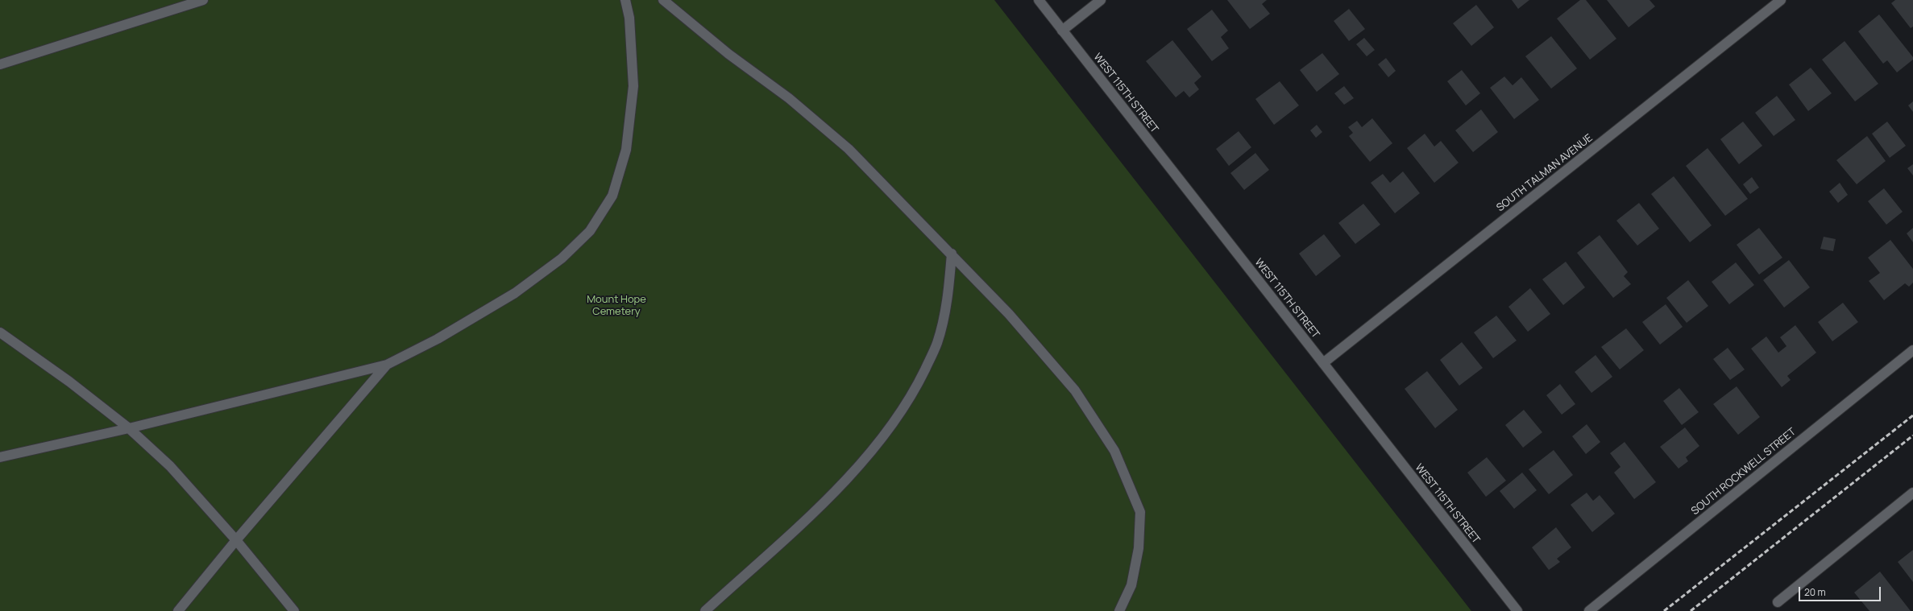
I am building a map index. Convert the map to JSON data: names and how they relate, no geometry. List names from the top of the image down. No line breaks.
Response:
{"streets":{"street":["WEST 115TH STREET","SOUTH TALMAN AVENUE","SOUTH ROCKWELL STREET"]},"crossings":[["WEST 115TH STREET","SOUTH TALMAN AVENUE"]],"parks":["Mount Hope Cemetery"],"scale_bar":"20 m"}
